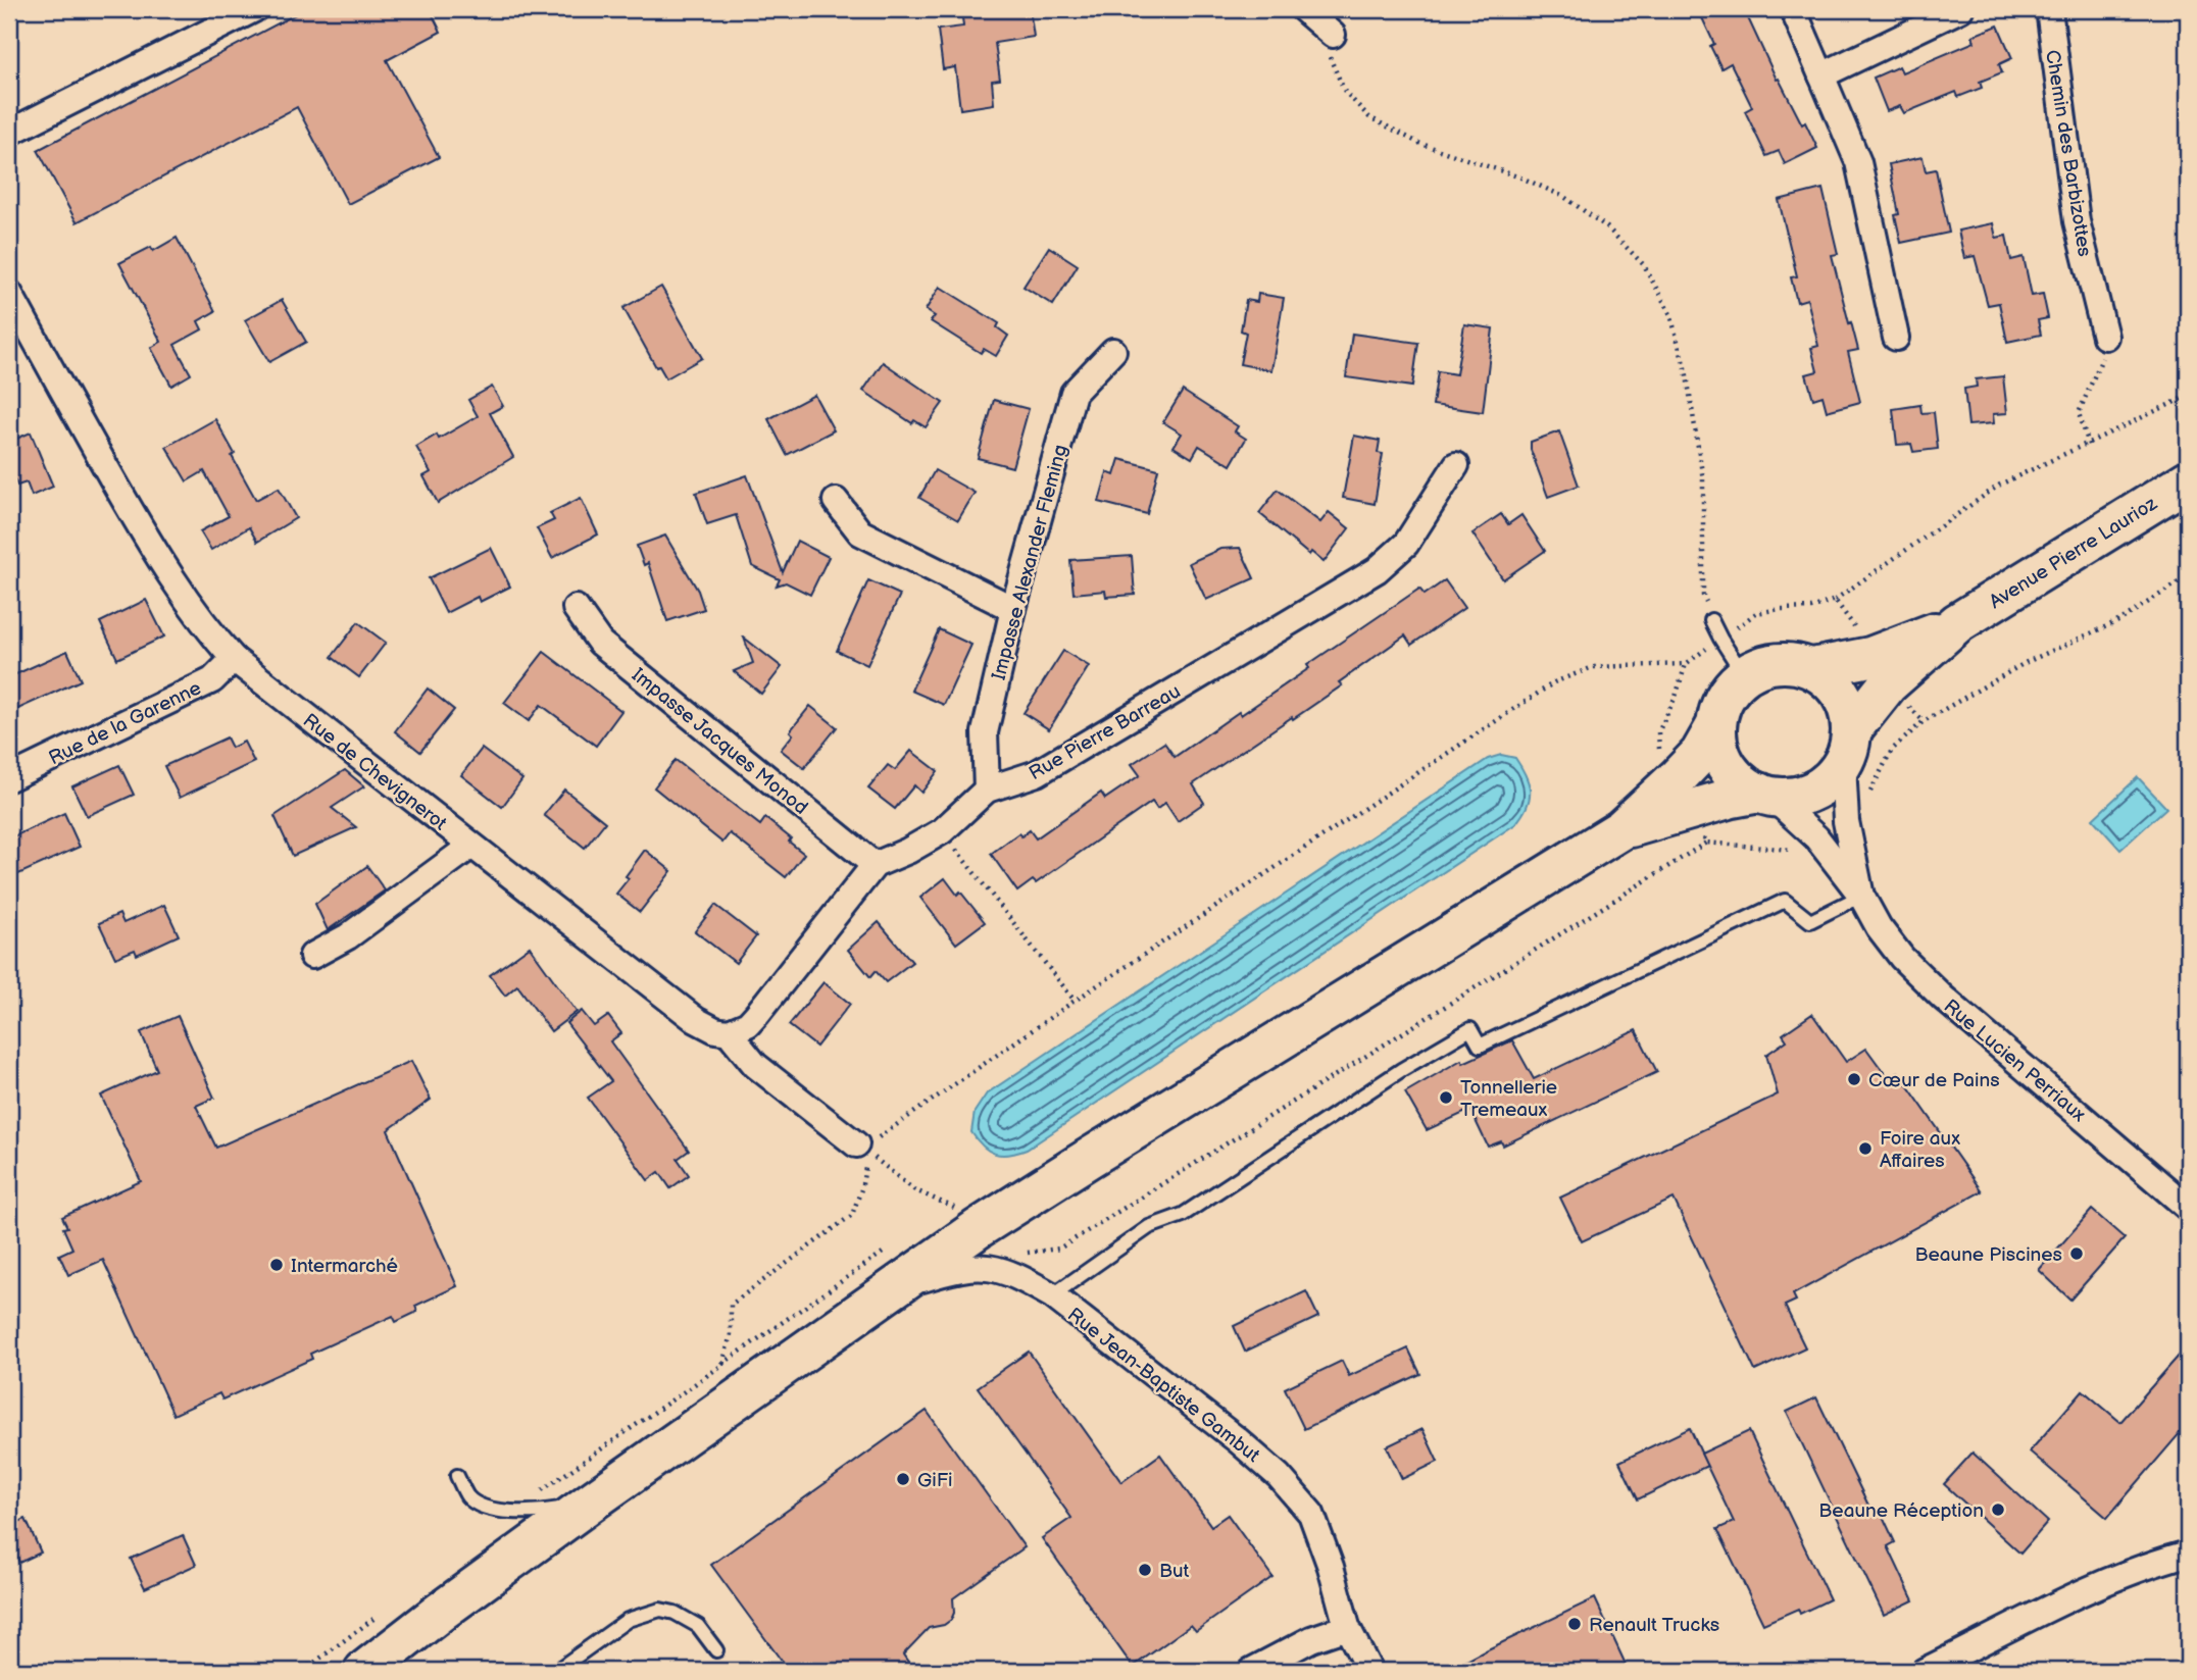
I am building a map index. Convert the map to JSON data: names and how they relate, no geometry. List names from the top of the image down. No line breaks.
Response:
{"streets":{"main road":["Avenue Pierre Laurioz"],"street":["Chemin des Barbizottes","Impasse Alexander Fleming","Rue de la Garenne","Rue Pierre Barreau","Impasse Jacques Monod","Rue de Chevignerot","Rue Lucien Perriaux","Rue Jean-Baptiste Gambut"]},"crossings":[["Avenue Pierre Laurioz","Rue Lucien Perriaux"],["Impasse Alexander Fleming","Rue Pierre Barreau"],["Rue de la Garenne","Rue de Chevignerot"],["Rue Pierre Barreau","Impasse Jacques Monod"],["Rue Pierre Barreau","Rue de Chevignerot"]],"places":["Cœur de Pains","Tonnellerie Tremeaux","Foire aux Affaires","Beaune Piscines","Intermarché","GiFi","Beaune Réception","But","Renault Trucks"]}
